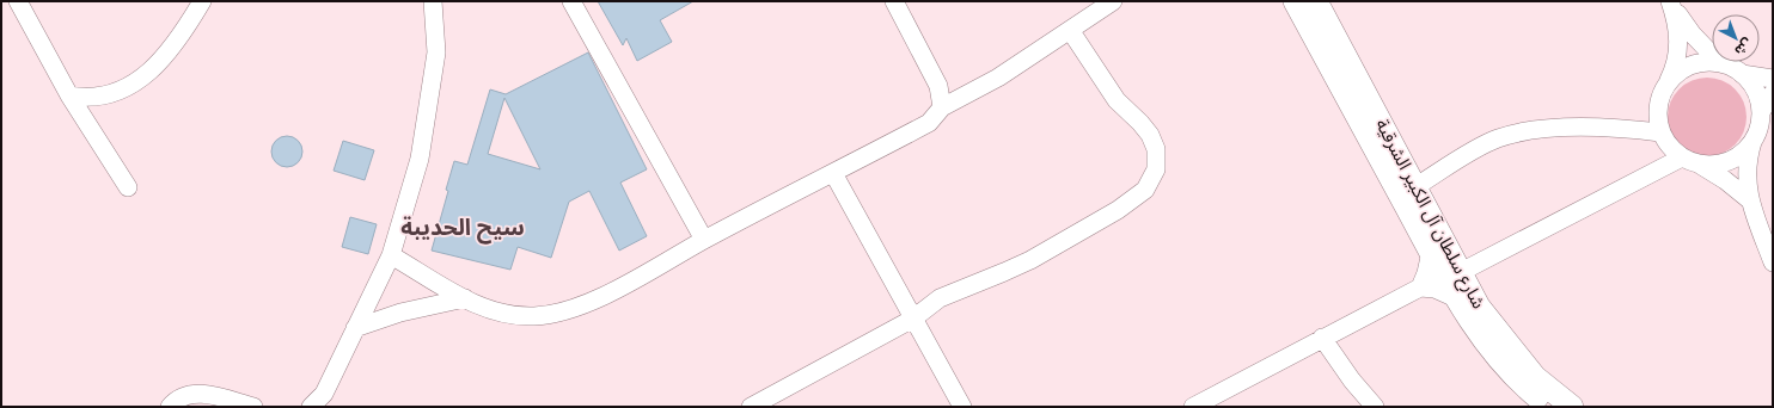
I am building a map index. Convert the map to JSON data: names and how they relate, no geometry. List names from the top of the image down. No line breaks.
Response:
{"streets":{"main road":["شارع سلطان آل الكبير الشرقية"]},"districts":["سيح الحديبة"],"north":"bottom right"}
